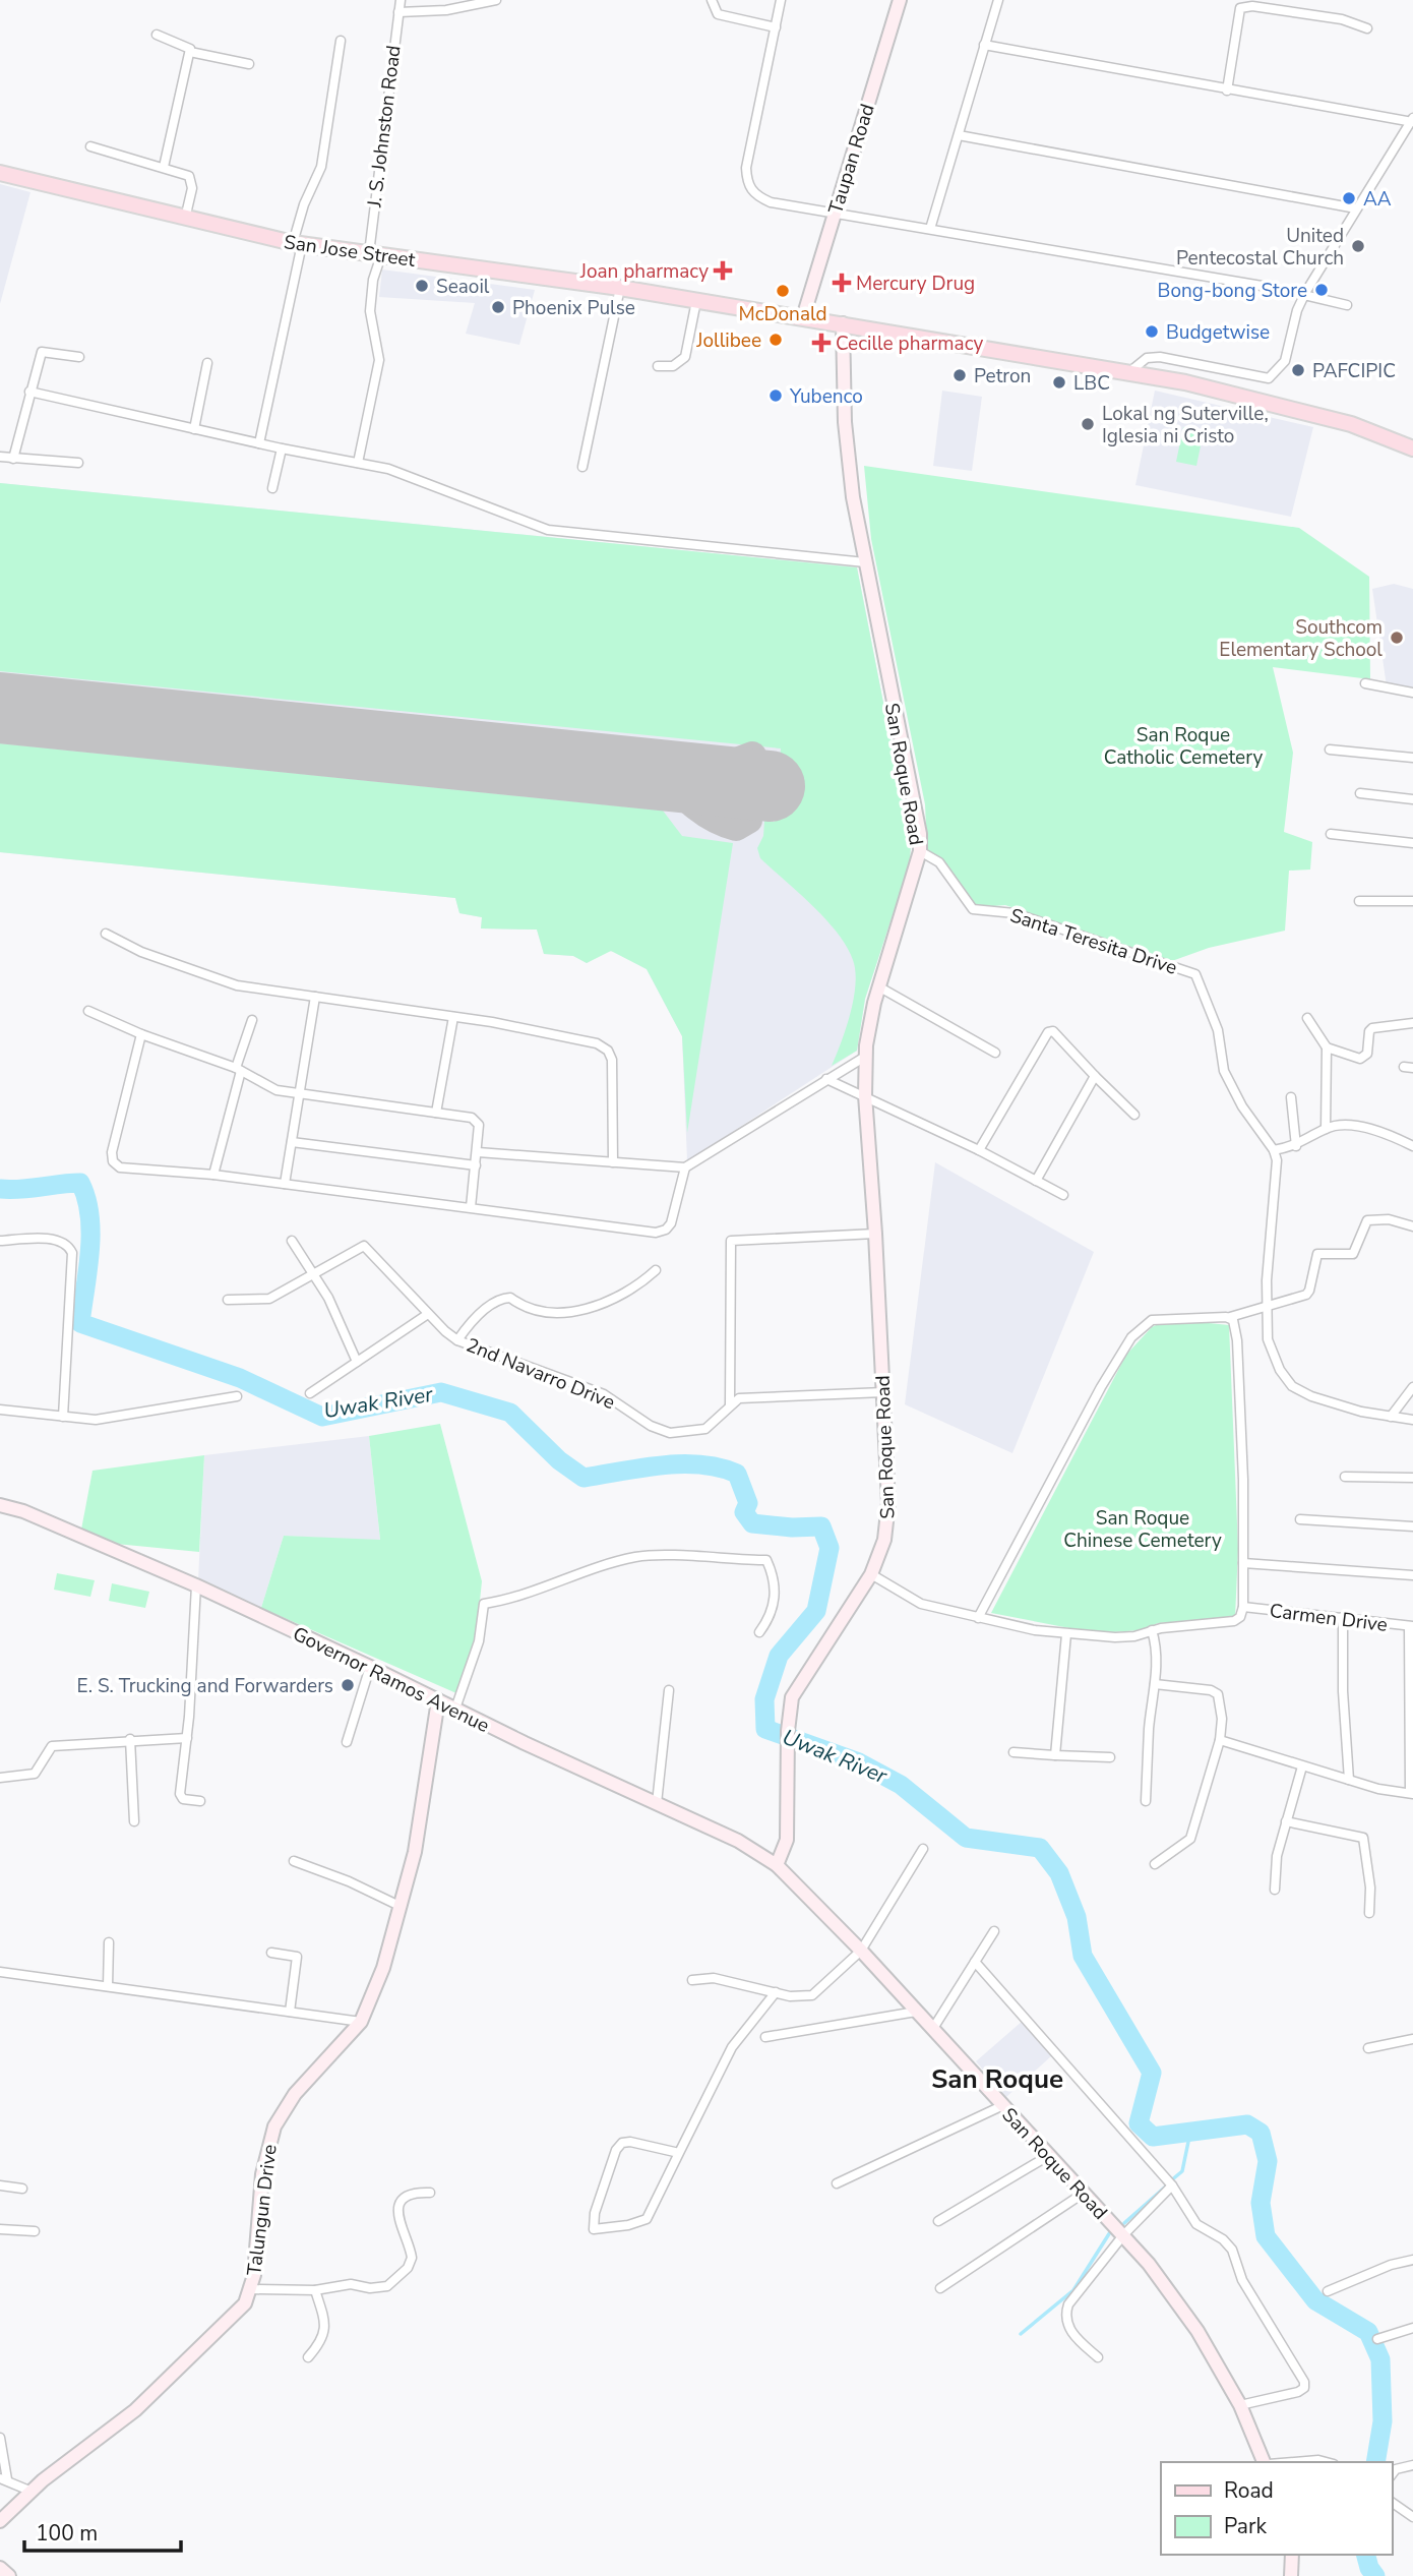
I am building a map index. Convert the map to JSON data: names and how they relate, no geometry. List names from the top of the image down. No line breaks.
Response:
{"streets":{"main road":["Taupan Road","San Jose Street","San Roque Road","Governor Ramos Avenue","Talungun Drive"],"street":["J. S. Johnston Road","Santa Teresita Drive","2nd Navarro Drive","Carmen Drive"]},"crossings":[["J. S. Johnston Road","San Jose Street"],["Taupan Road","San Jose Street"],["San Jose Street","San Roque Road"],["San Roque Road","Santa Teresita Drive"],["San Roque Road","Governor Ramos Avenue"],["Governor Ramos Avenue","Talungun Drive"]],"districts":["San Roque"],"water":["Uwak River"],"parks":["San Roque Catholic Cemetery","San Roque Chinese Cemetery"],"places":{"other":["AA","United Pentecostal Church","Seaoil","Bong-bong Store","McDonald","Phoenix Pulse","Budgetwise","Jollibee","PAFCIPIC","Petron","LBC","Yubenco","Lokal ng Suterville, Iglesia ni Cristo","Southcom Elementary School","E. S. Trucking and Forwarders"],"health":["Joan pharmacy","Mercury Drug","Cecille pharmacy"]},"legend":["Road","Park"],"scale_bar":"100 m"}
